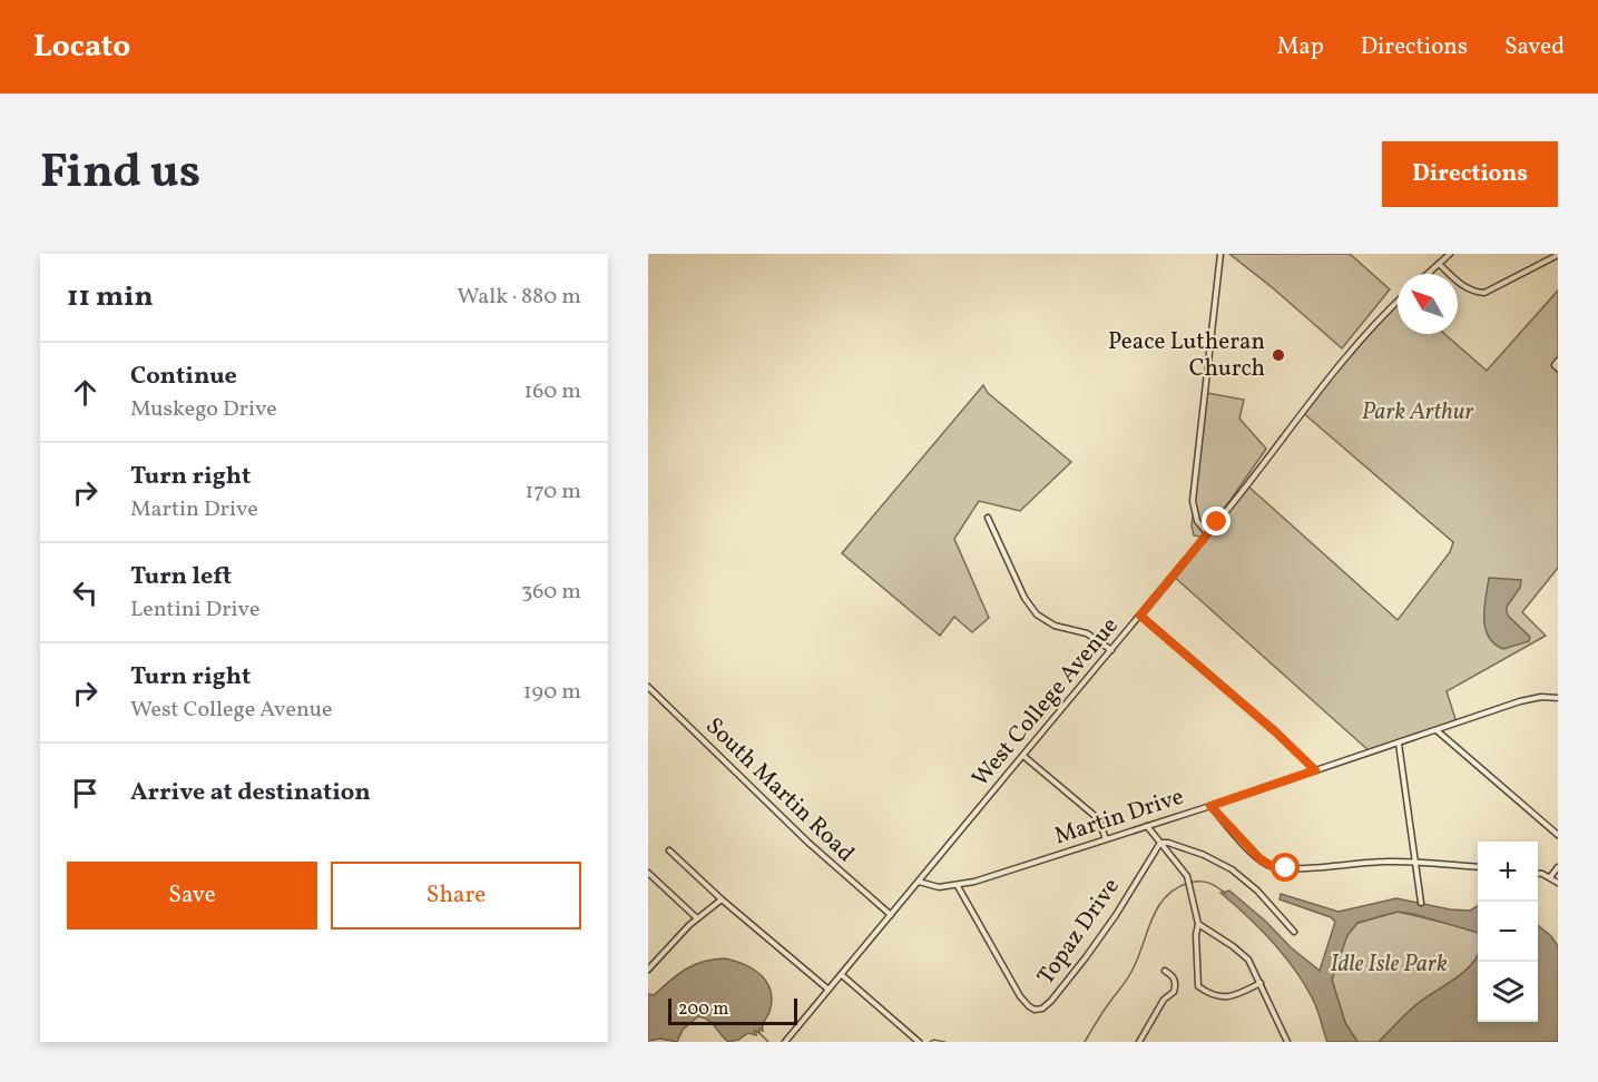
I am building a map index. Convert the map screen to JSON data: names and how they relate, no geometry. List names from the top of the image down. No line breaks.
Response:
{"streets":{"street":["West College Avenue","South Martin Road","Martin Drive","Topaz Drive"]},"crossings":[["West College Avenue","South Martin Road"],["West College Avenue","Martin Drive"],["Martin Drive","Topaz Drive"]],"parks":["Park Arthur","Idle Isle Park"],"places":["Peace Lutheran Church"],"scale_bar":"200 m","north":"top left","page":{"header":"Locato","nav":["Map","Directions","Saved"],"title":"Find us","buttons":["Directions",["Save","Share"]],"heading":["11 min","Walk · 880 m"],"list":[["Continue","Muskego Drive","160 m"],["Turn right","Martin Drive","170 m"],["Turn left","Lentini Drive","360 m"],["Turn right","West College Avenue","190 m"],"Arrive at destination"],"map_buttons":["+","−"],"scale":"200 m"}}
